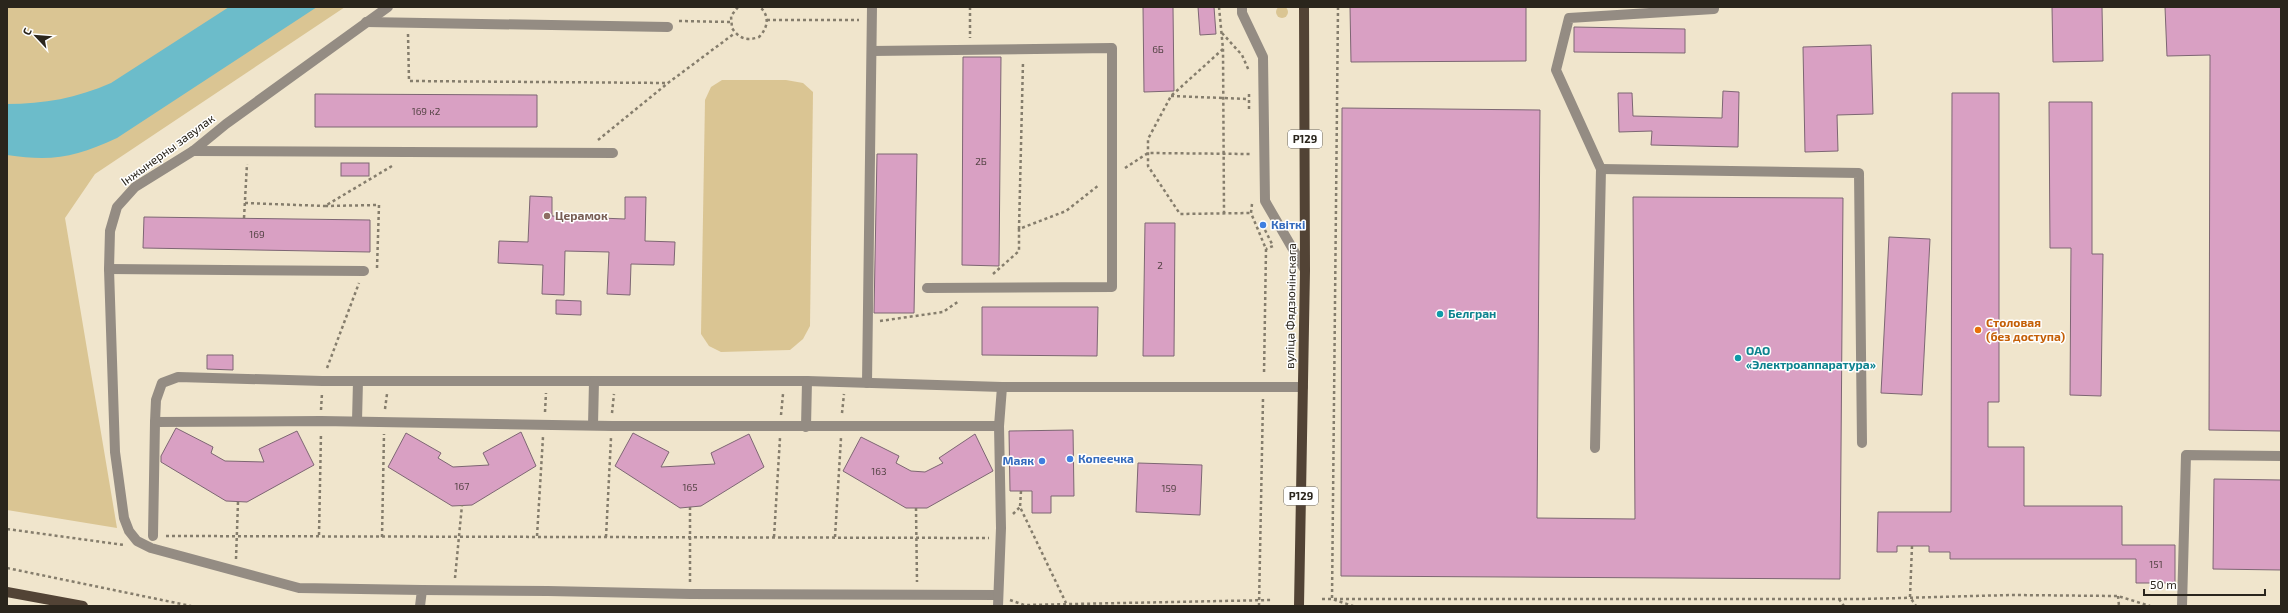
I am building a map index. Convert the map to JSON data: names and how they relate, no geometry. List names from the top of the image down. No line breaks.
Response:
{"streets":{"main road":["Р129","вуліца Фядзюнінскага"],"street":["Інжынерны завулак"]},"places":["Церамок","Квіткі","Белгран","Столовая (без доступа)","ОАО «Электроаппаратура»","Копеечка","Маяк"],"house_numbers":["6Б","169 к2","2Б","169","2","163","167","165","159","151"],"scale_bar":"50 m","north":"top left"}
